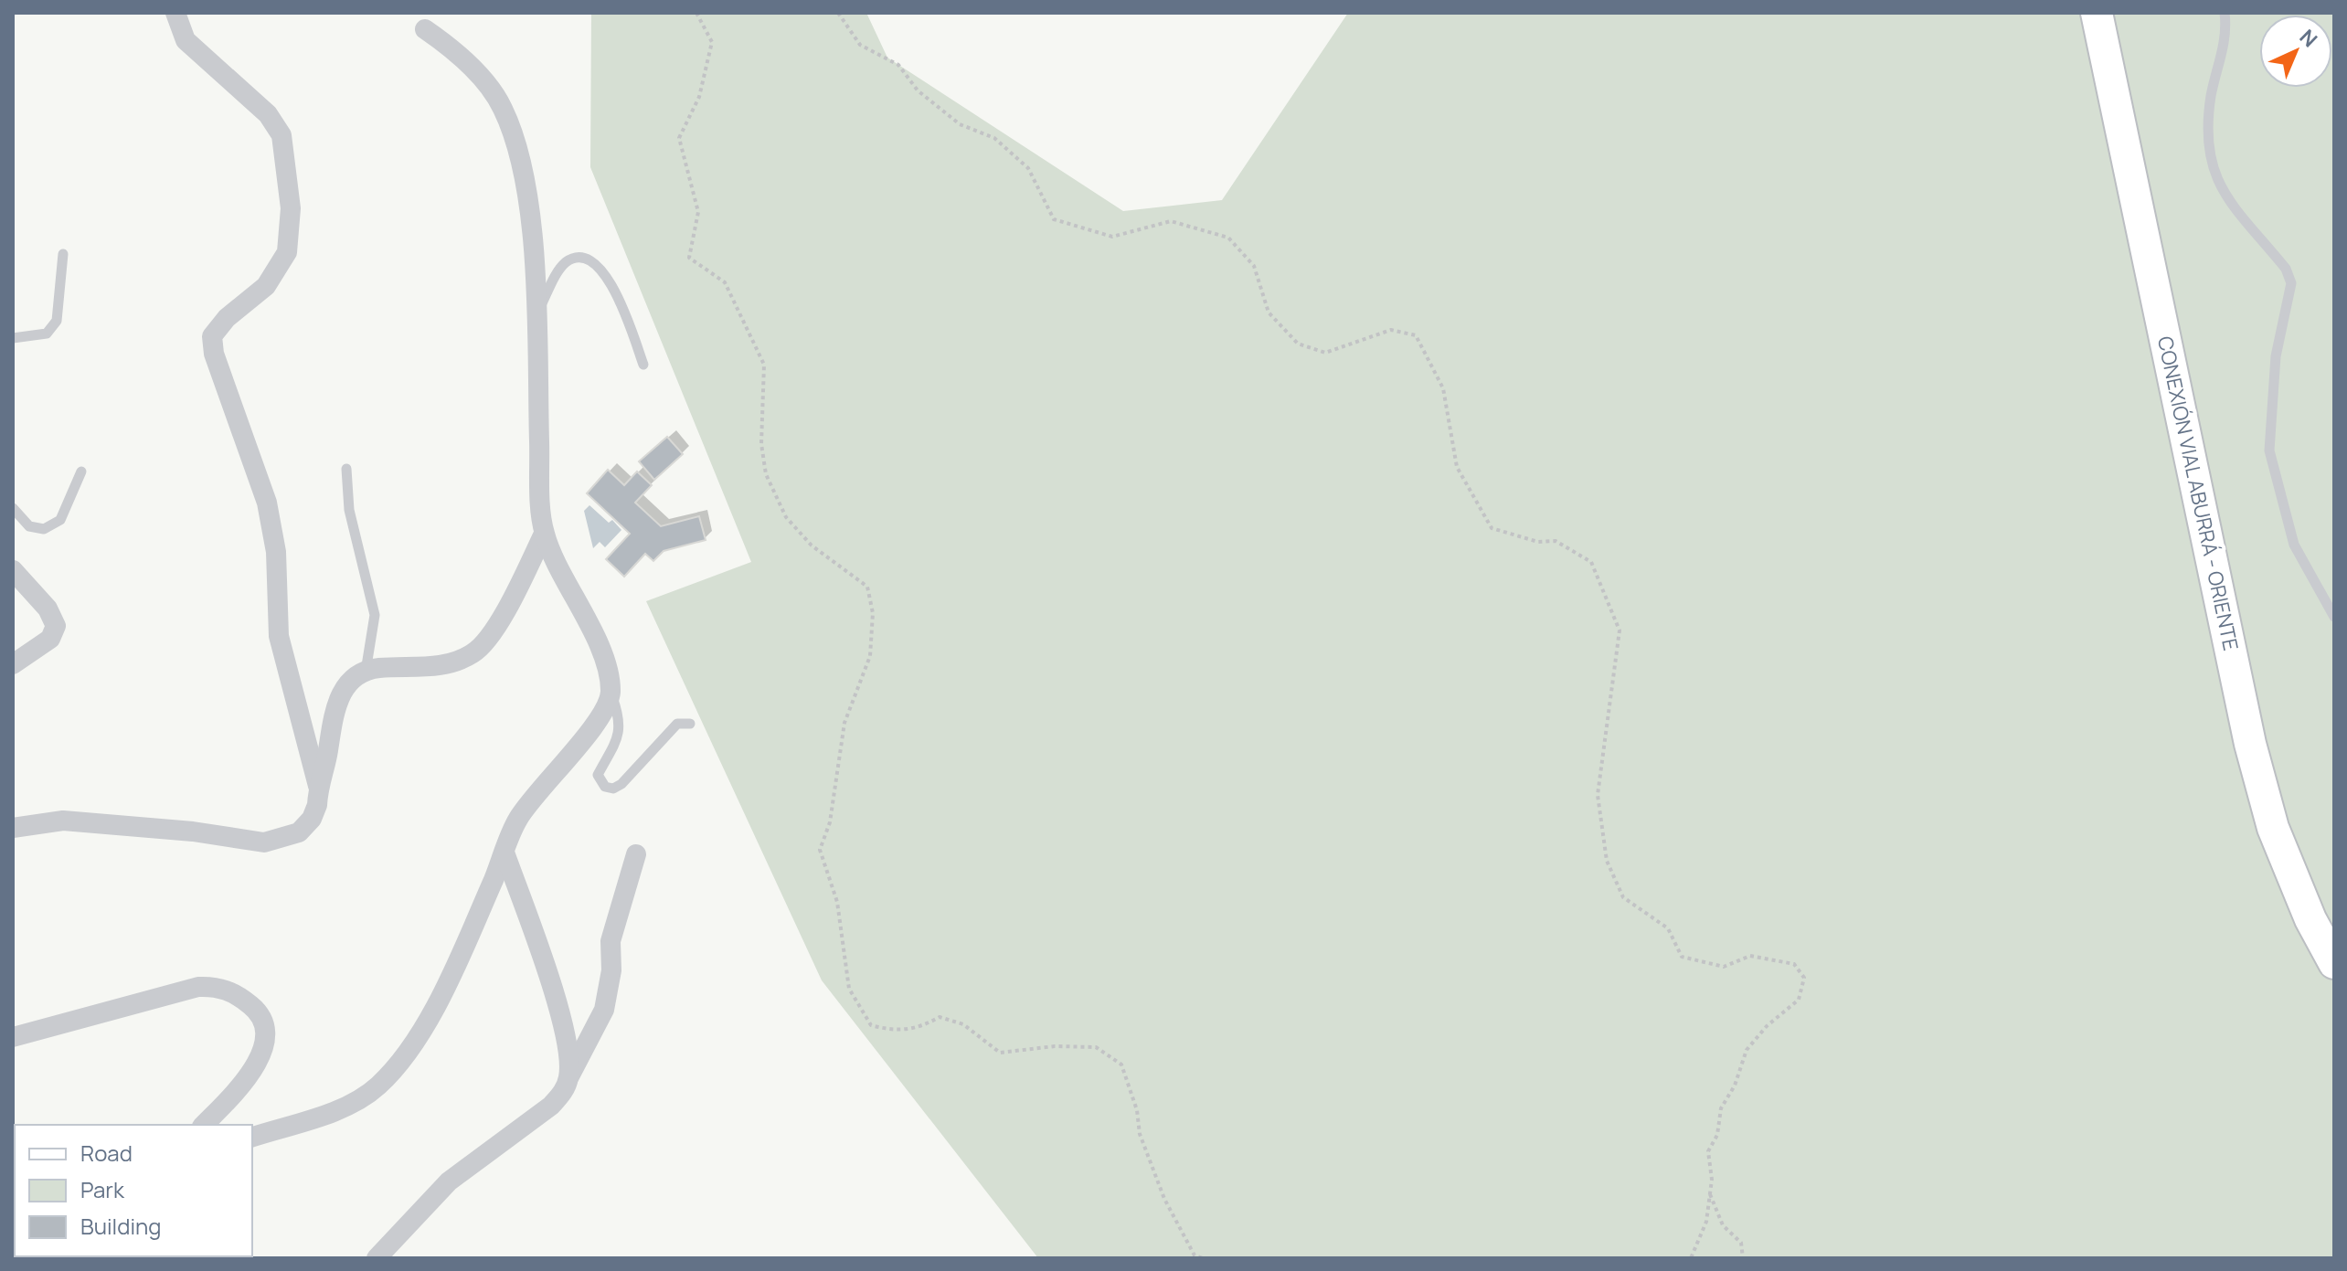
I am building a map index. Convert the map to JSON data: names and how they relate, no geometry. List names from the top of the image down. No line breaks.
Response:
{"streets":{"main road":["CONEXIÓN VIAL ABURRÁ - ORIENTE"]},"legend":["Road","Park","Building"],"north":"top right"}
